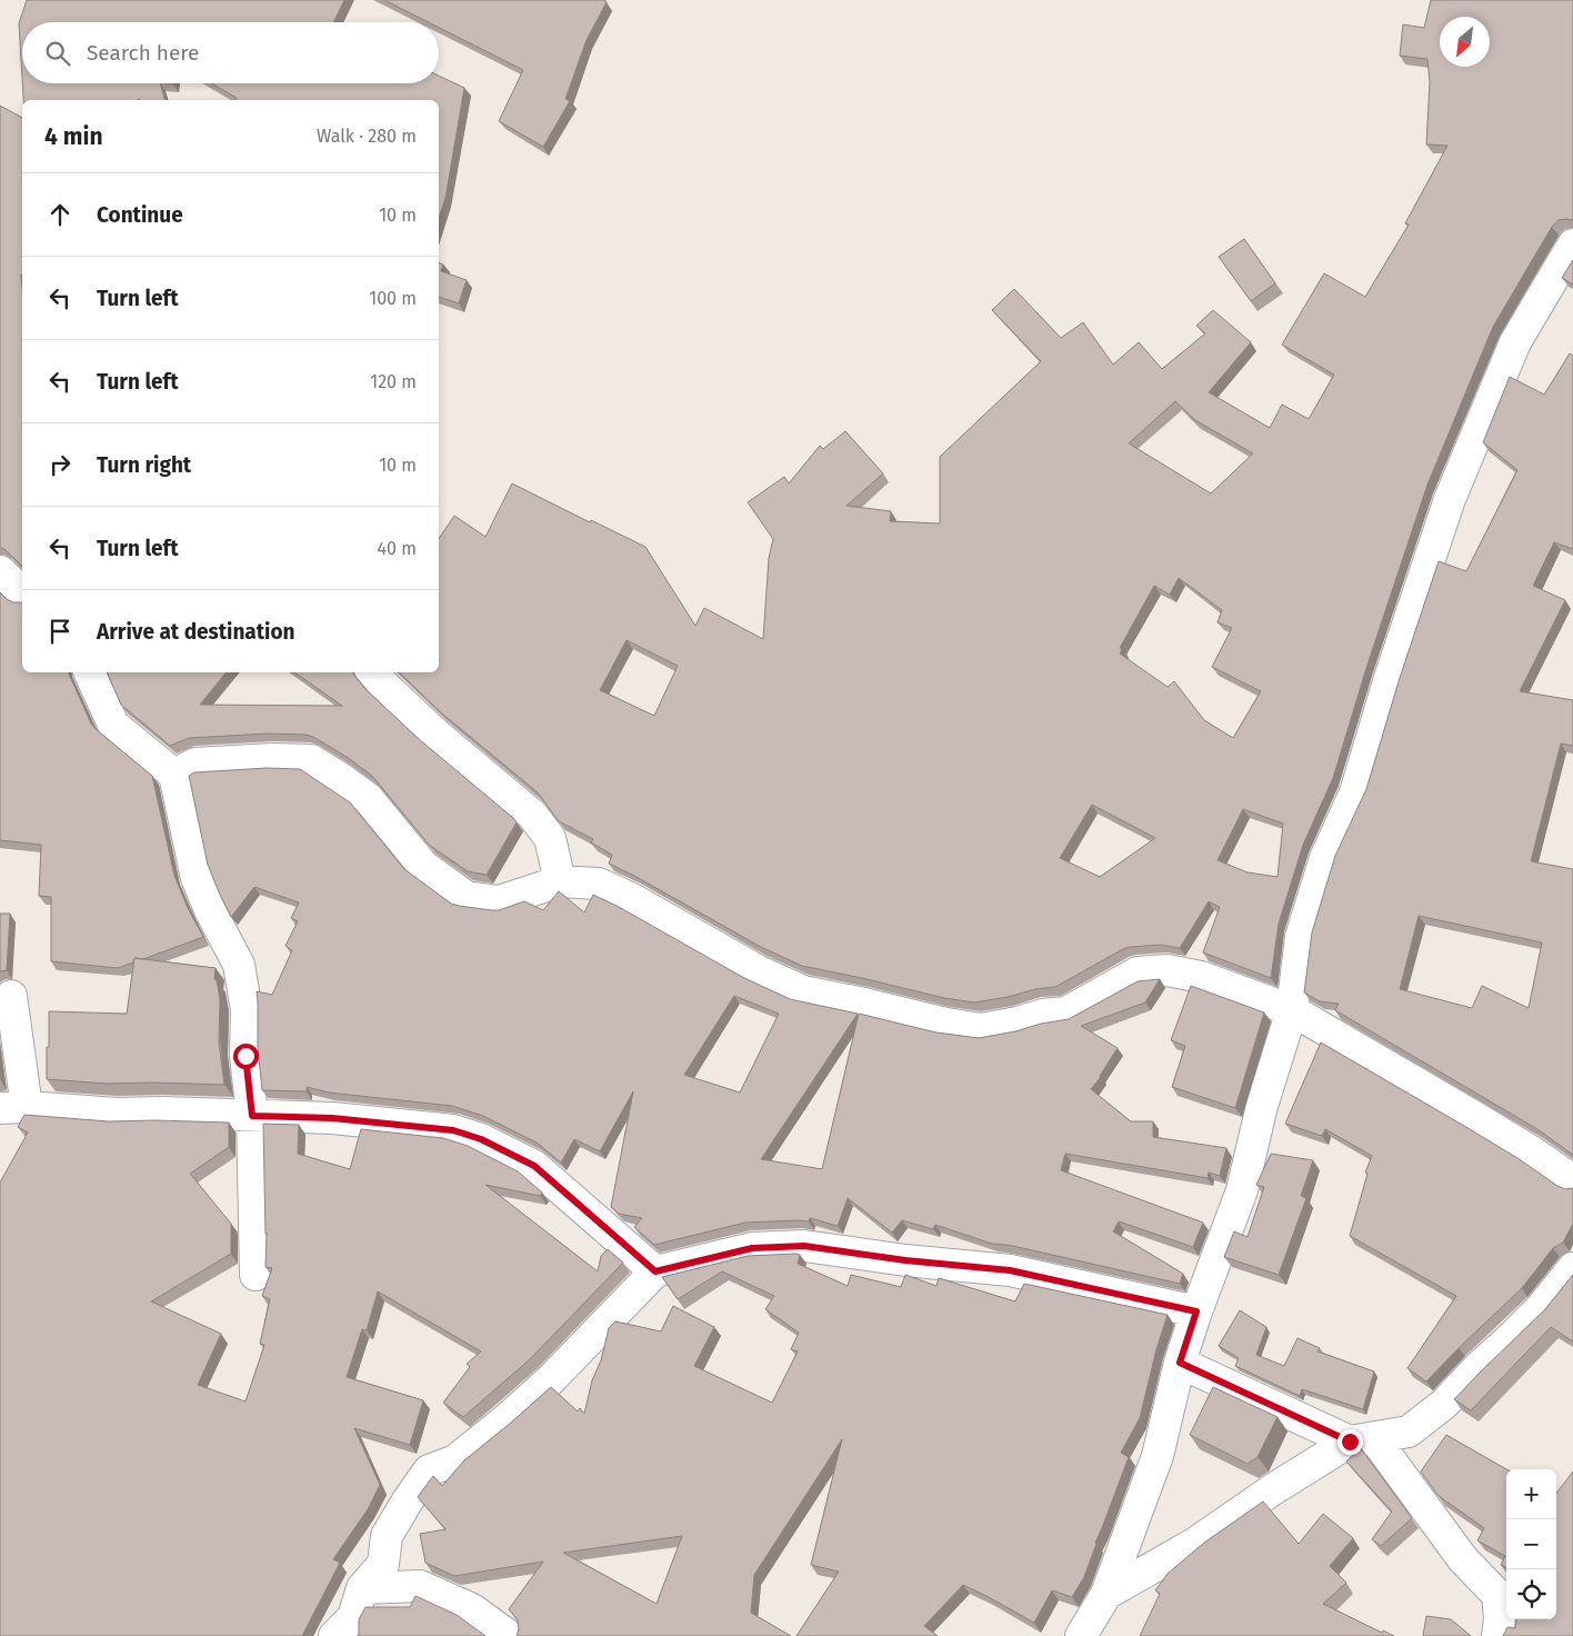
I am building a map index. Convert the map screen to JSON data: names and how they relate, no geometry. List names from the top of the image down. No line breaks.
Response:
{"north":"bottom left","page":{"search":"Search here","heading":["4 min","Walk · 280 m"],"list":[["Continue","10 m"],["Turn left","100 m"],["Turn left","120 m"],["Turn right","10 m"],["Turn left","40 m"],"Arrive at destination"],"map_buttons":["+","−"]}}
